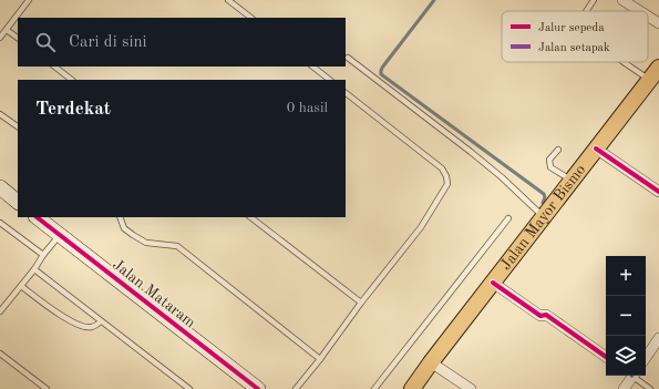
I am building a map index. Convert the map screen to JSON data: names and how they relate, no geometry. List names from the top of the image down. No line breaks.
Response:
{"streets":{"main road":["Jalan Mayor Bismo","Jalan Mataram"]},"legend":["Jalur sepeda","Jalan setapak"],"page":{"search":"Cari di sini","heading":["Terdekat","0 hasil"],"map_buttons":["+","−"]}}
